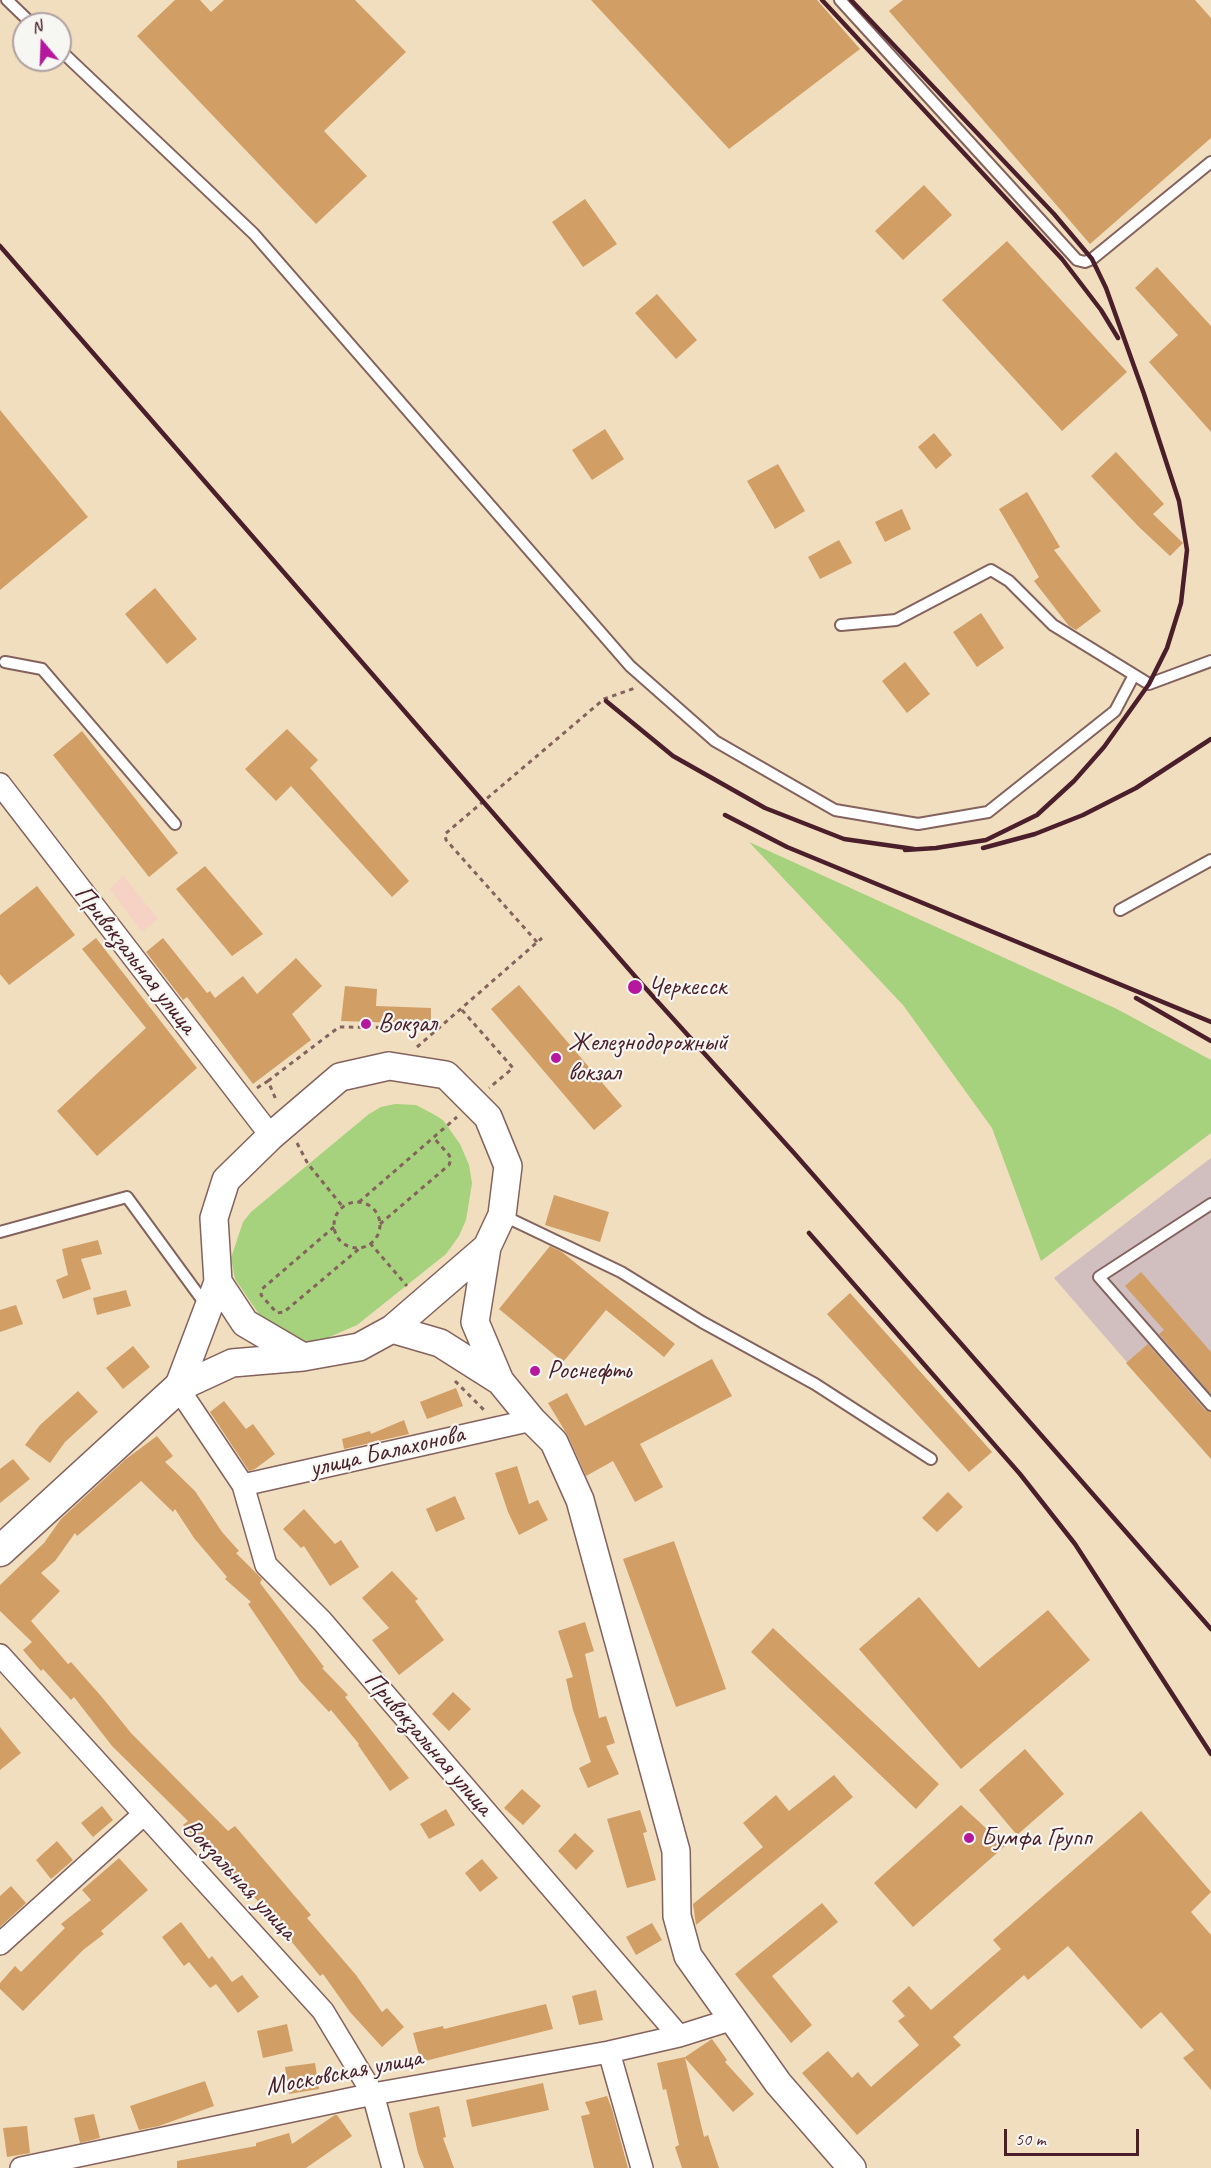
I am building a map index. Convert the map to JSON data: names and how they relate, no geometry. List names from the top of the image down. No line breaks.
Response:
{"streets":{"street":["Привокзальная улица","улица Балахонова","Вокзальная улица","Московская улица"]},"crossings":[["Привокзальная улица","улица Балахонова"],["Привокзальная улица","Московская улица"],["Вокзальная улица","Московская улица"]],"places":["Черкесск","Вокзал","Железнодорожный вокзал","Роснефть","Бумфа Групп"],"scale_bar":"50 m","north":"top"}
